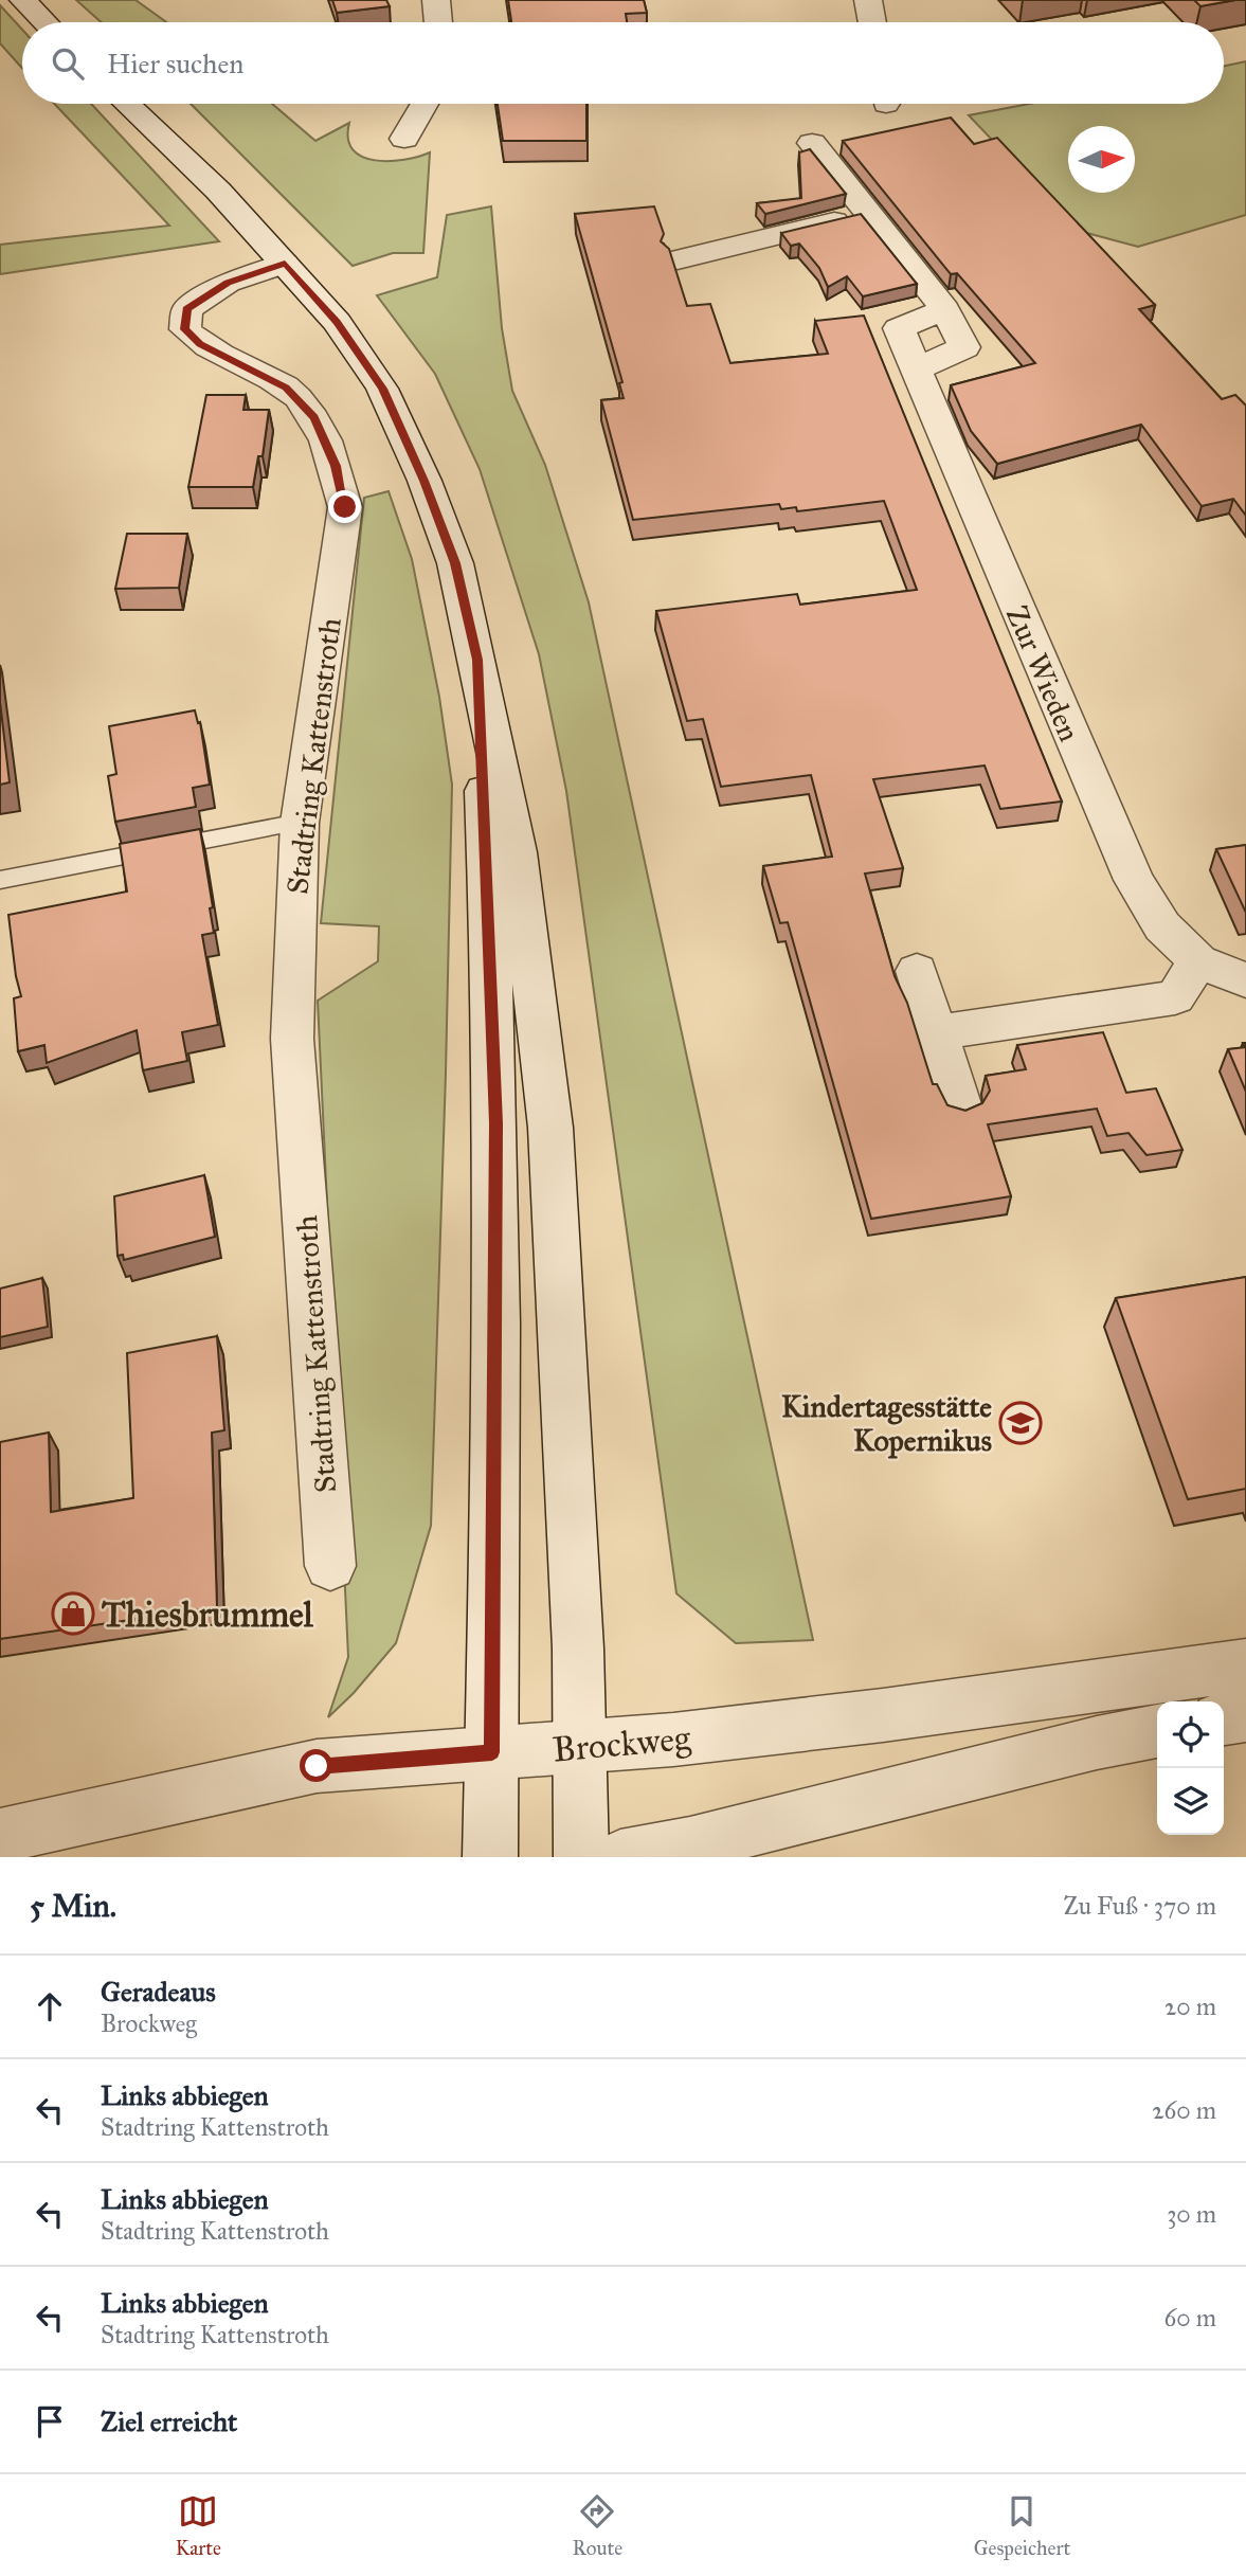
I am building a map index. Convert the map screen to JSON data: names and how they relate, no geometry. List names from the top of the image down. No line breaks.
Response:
{"streets":{"street":["Zur Wieden","Stadtring Kattenstroth","Brockweg"]},"places":{"school or university":["Kindertagesstätte Kopernikus"],"shop":["Thiesbrummel"]},"north":"right","page":{"search":"Hier suchen","heading":["5 Min.","Zu Fuß · 370 m"],"list":[["Geradeaus","Brockweg","20 m"],["Links abbiegen","Stadtring Kattenstroth","260 m"],["Links abbiegen","Stadtring Kattenstroth","30 m"],["Links abbiegen","Stadtring Kattenstroth","60 m"],"Ziel erreicht"],"nav":["Karte","Route","Gespeichert"]}}
